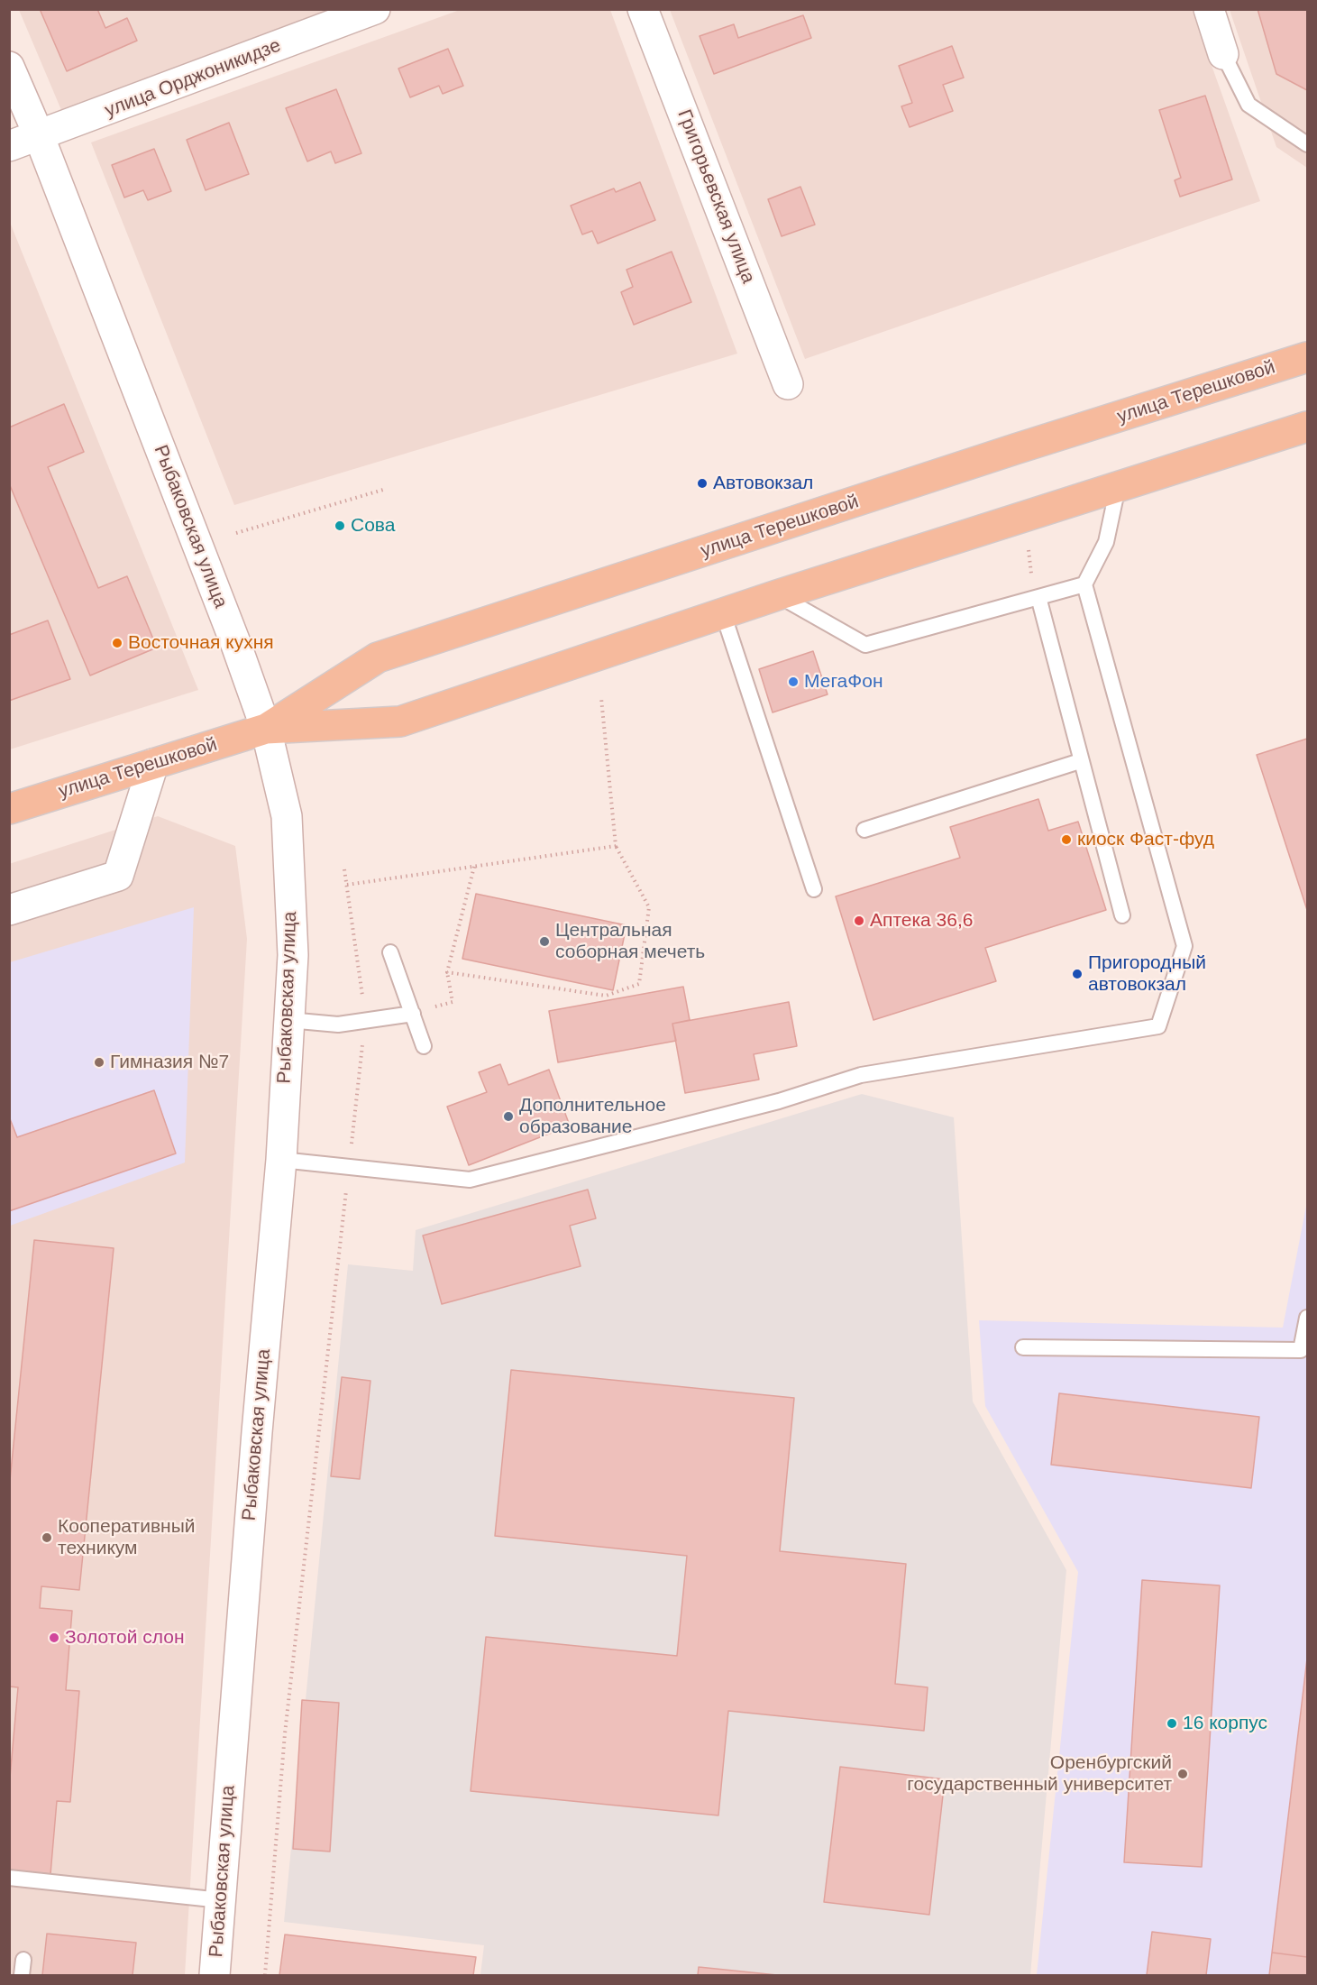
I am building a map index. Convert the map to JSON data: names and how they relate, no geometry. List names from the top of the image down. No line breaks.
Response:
{"streets":{"main road":["улица Орджоникидзе","Григорьевская улица","улица Терешковой","Рыбаковская улица"]},"crossings":[["улица Орджоникидзе","Рыбаковская улица"],["улица Терешковой","Рыбаковская улица"]],"places":["Автовокзал","Сова","Восточная кухня","МегаФон","киоск Фаст-фуд","Аптека 36,6","Центральная соборная мечеть","Пригородный автовокзал","Гимназия №7","Дополнительное образование","Кооперативный техникум","Золотой слон","16 корпус","Оренбургский государственный университет"]}
